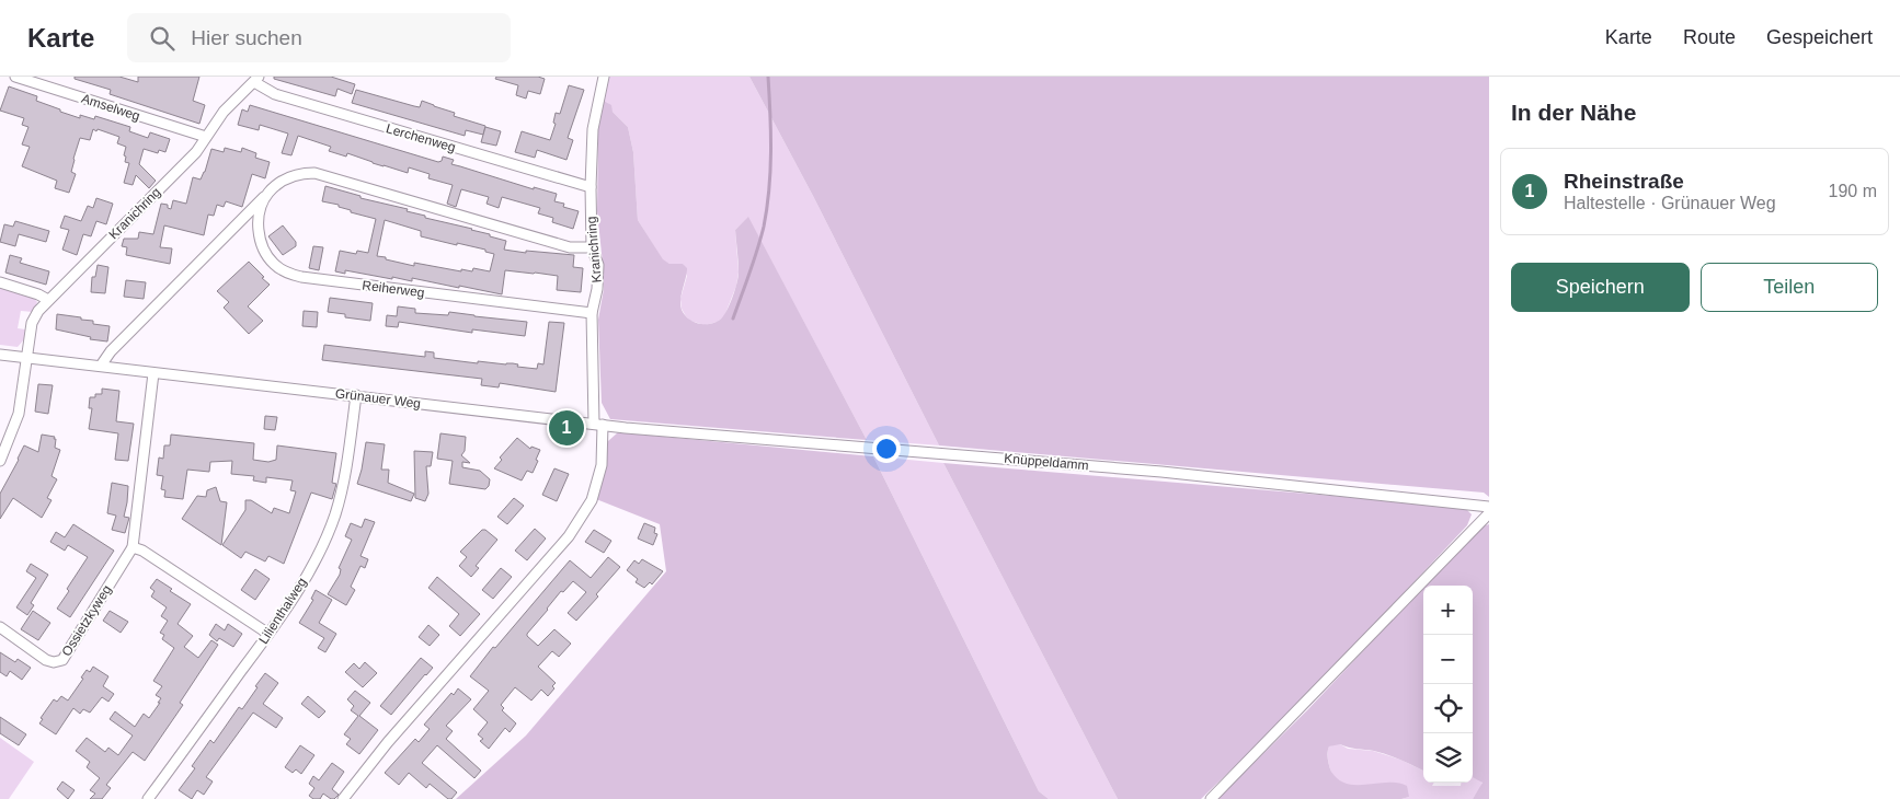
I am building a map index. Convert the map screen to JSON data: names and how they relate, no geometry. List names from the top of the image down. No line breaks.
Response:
{"streets":{"street":["Amselweg","Lerchenweg","Kranichring","Reiherweg","Grünauer Weg","Knüppeldamm","Lilienthalweg","Ossietzkyweg"]},"crossings":[["Amselweg","Kranichring"],["Lerchenweg","Kranichring"],["Kranichring","Reiherweg"],["Kranichring","Grünauer Weg"],["Kranichring","Knüppeldamm"],["Grünauer Weg","Knüppeldamm"],["Grünauer Weg","Lilienthalweg"],["Grünauer Weg","Ossietzkyweg"]],"page":{"header":"Karte","search":"Hier suchen","nav":["Karte","Route","Gespeichert"],"heading":"In der Nähe","list":[{"mark":"1","name":"Rheinstraße","note":"Haltestelle · Grünauer Weg","value":"190 m"}],"buttons":["Speichern","Teilen"],"pins":"1","map_buttons":["+","−"]}}
